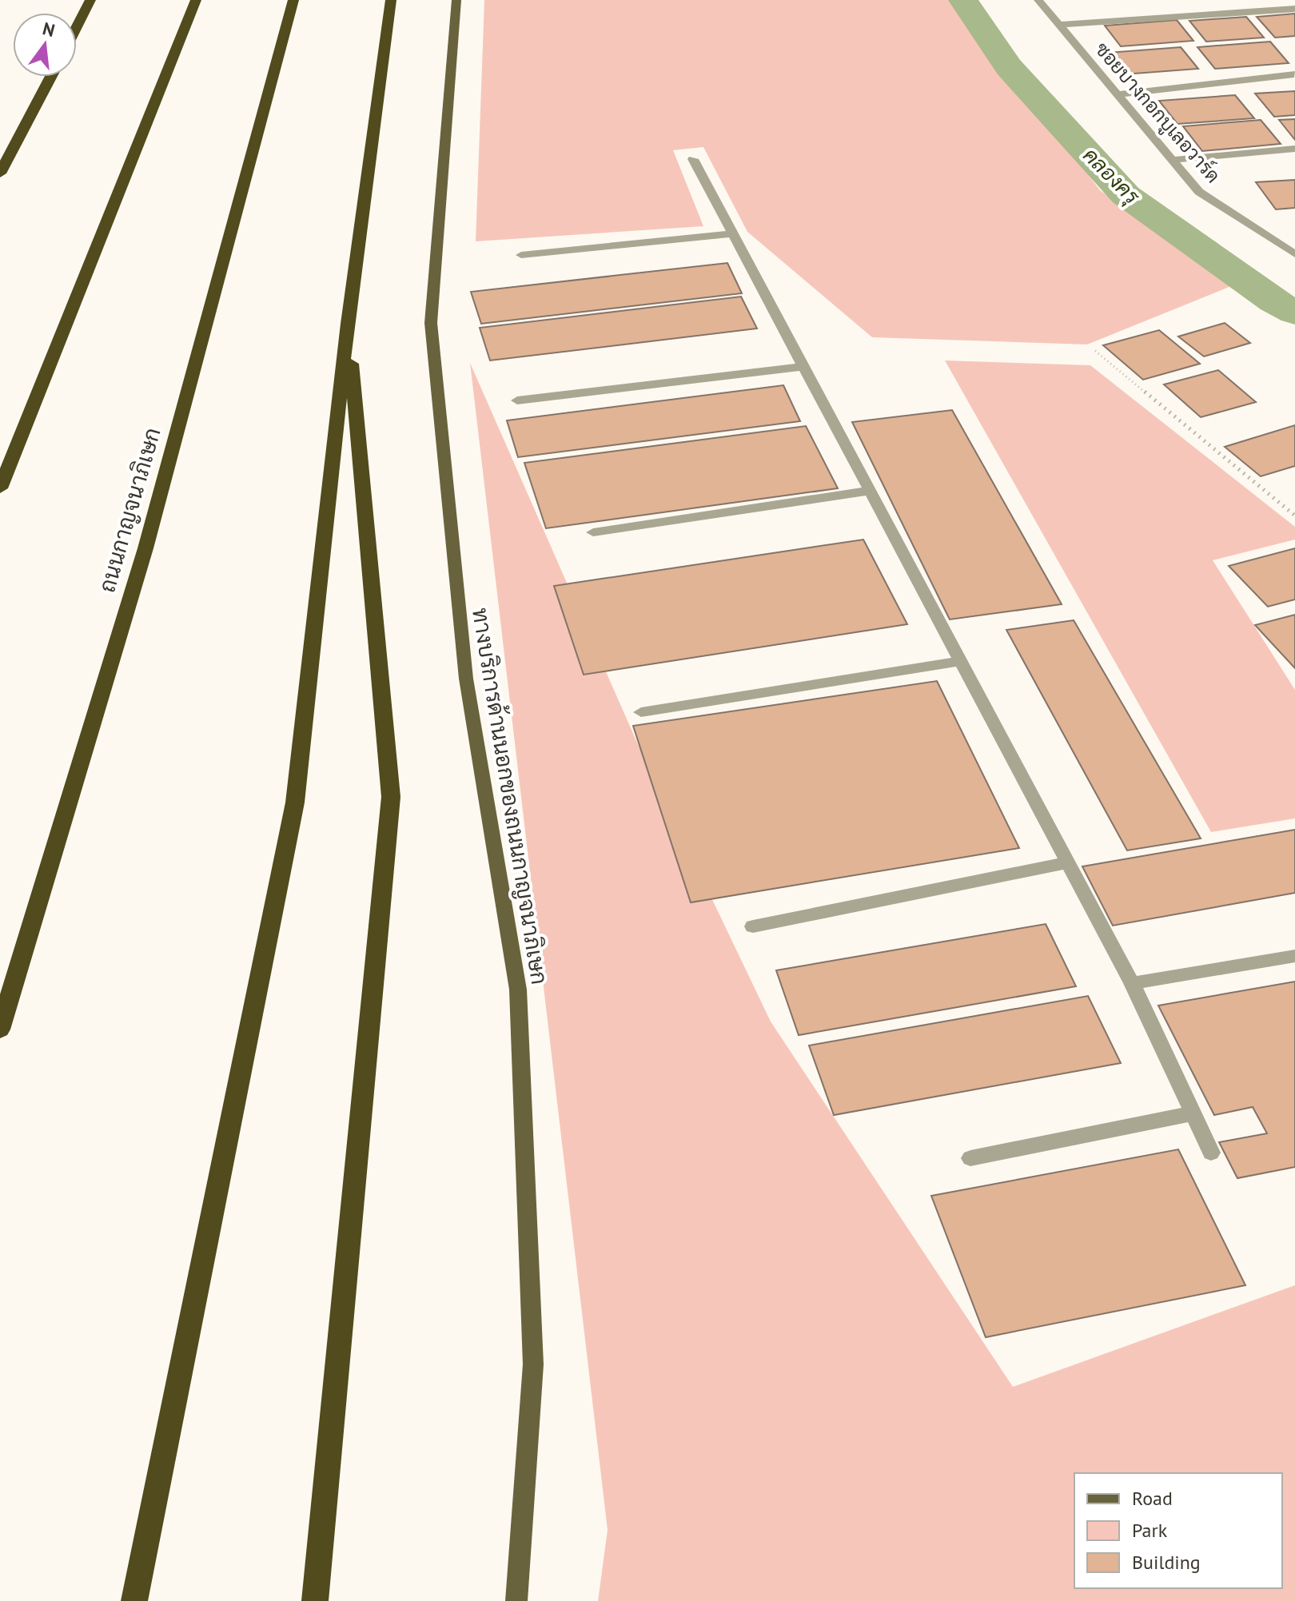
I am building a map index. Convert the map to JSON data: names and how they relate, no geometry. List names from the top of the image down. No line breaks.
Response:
{"streets":{"highway":["ถนนกาญจนาภิเษก"],"main road":["ทางบริการด้านนอกของถนนกาญจนาภิเษก"],"street":["ซอยบางกอกบูเลอวาร์ด"]},"water":["คลองครุ"],"legend":["Road","Park","Building"],"north":"top"}
